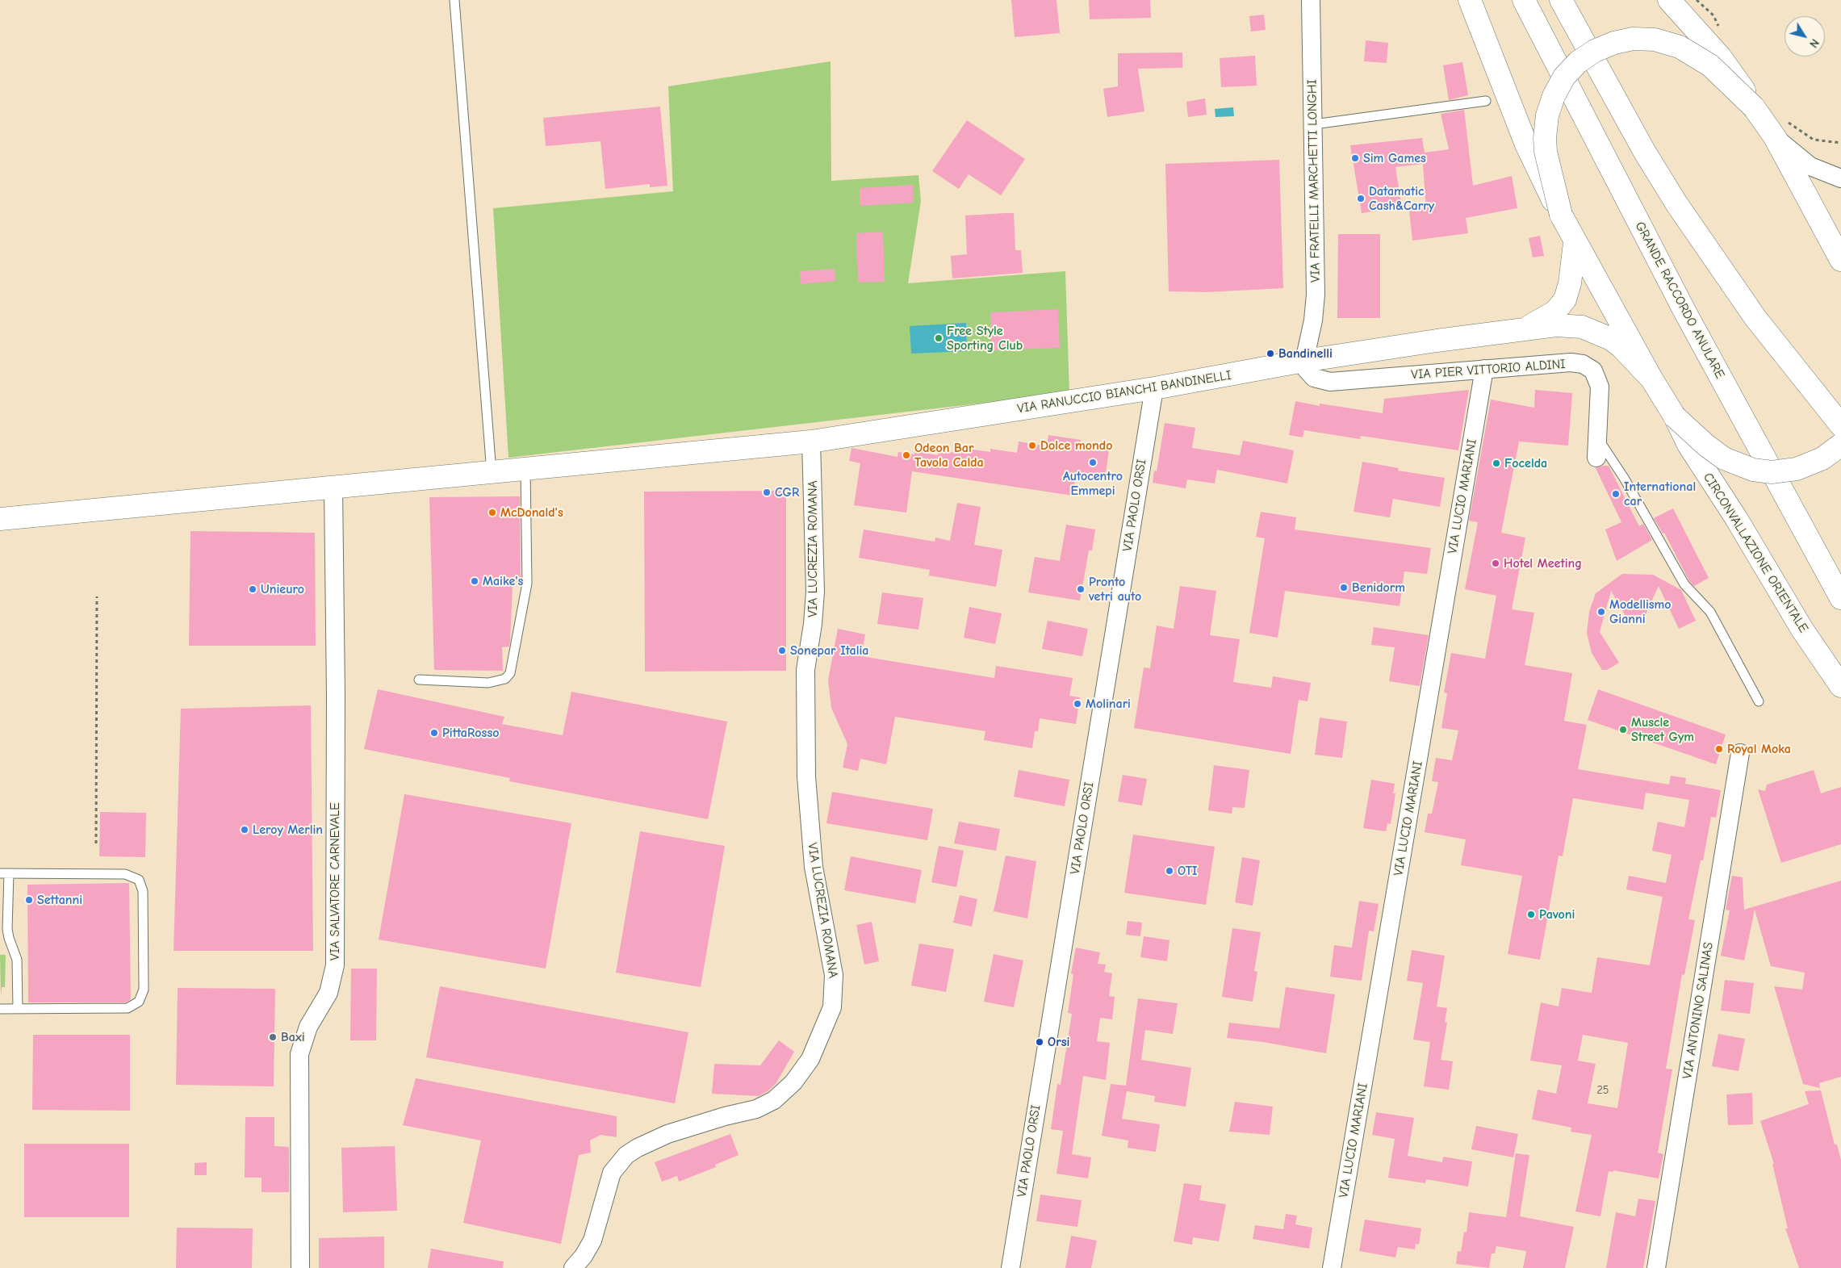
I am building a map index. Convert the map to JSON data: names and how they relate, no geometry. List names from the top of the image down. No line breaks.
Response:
{"streets":{"main road":["GRANDE RACCORDO ANULARE","VIA RANUCCIO BIANCHI BANDINELLI","CIRCONVALLAZIONE ORIENTALE"],"street":["VIA FRATELLI MARCHETTI LONGHI","VIA PIER VITTORIO ALDINI","VIA LUCIO MARIANI","VIA PAOLO ORSI","VIA LUCREZIA ROMANA","VIA SALVATORE CARNEVALE","VIA ANTONINO SALINAS"]},"crossings":[["VIA FRATELLI MARCHETTI LONGHI","VIA PIER VITTORIO ALDINI"],["VIA FRATELLI MARCHETTI LONGHI","VIA RANUCCIO BIANCHI BANDINELLI"],["VIA PIER VITTORIO ALDINI","VIA RANUCCIO BIANCHI BANDINELLI"],["VIA PIER VITTORIO ALDINI","VIA LUCIO MARIANI"],["VIA RANUCCIO BIANCHI BANDINELLI","VIA PAOLO ORSI"],["VIA RANUCCIO BIANCHI BANDINELLI","VIA LUCREZIA ROMANA"],["VIA RANUCCIO BIANCHI BANDINELLI","VIA SALVATORE CARNEVALE"]],"places":["Sim Games","Datamatic Cash&Carry","Free Style Sporting Club","Bandinelli","Dolce mondo","Odeon Bar Tavola Calda","Autocentro Emmepi","Focelda","CGR","International car","McDonald's","Hotel Meeting","Maike's","Benidorm","Unieuro","Pronto vetri auto","Modellismo Gianni","Sonepar Italia","Molinari","Muscle Street Gym","PittaRosso","Royal Moka","Leroy Merlin","OTI","Settanni","Pavoni","Baxi","Orsi"],"house_numbers":["25"],"north":"bottom right"}
